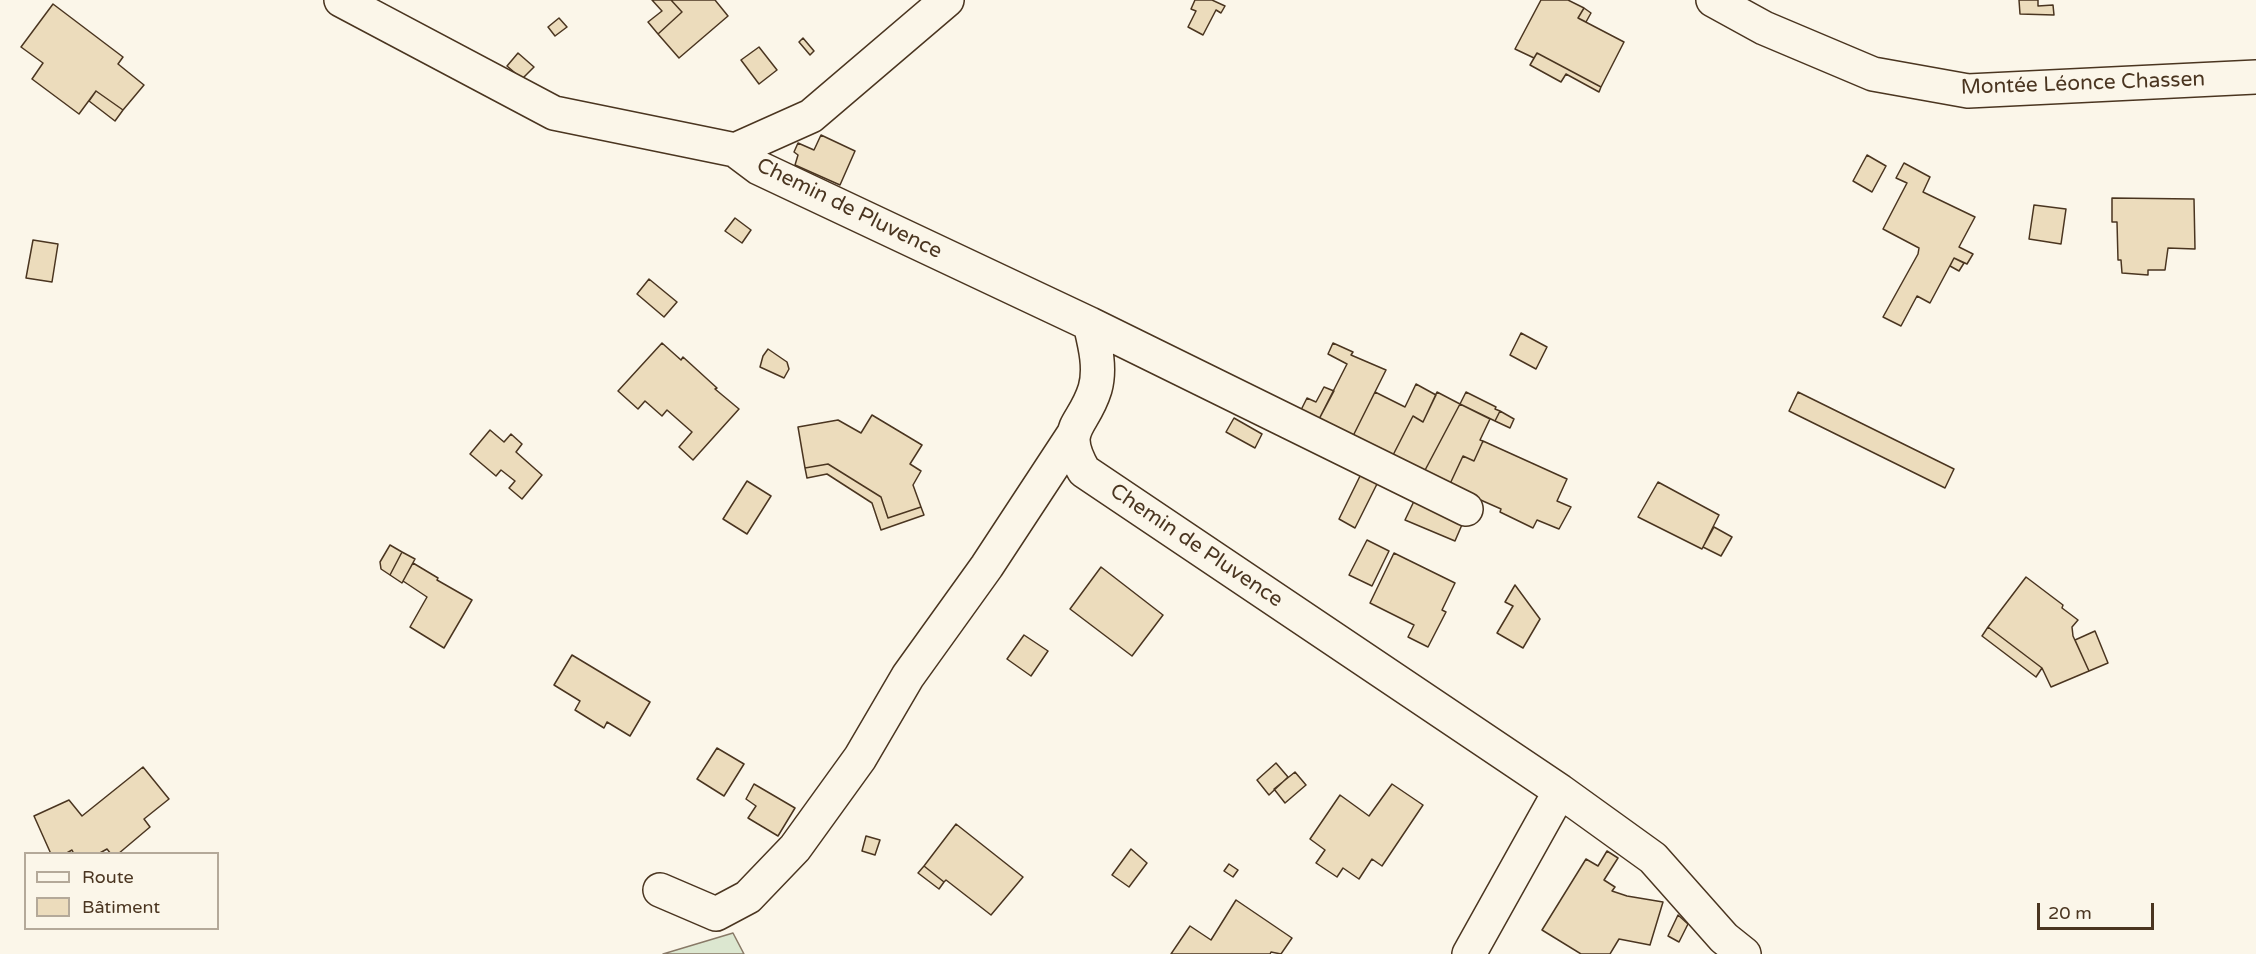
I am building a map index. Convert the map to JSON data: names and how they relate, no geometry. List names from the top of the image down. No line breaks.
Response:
{"streets":{"street":["Montée Léonce Chassen","Chemin de Pluvence"]},"legend":["Route","Bâtiment"],"scale_bar":"20 m"}
